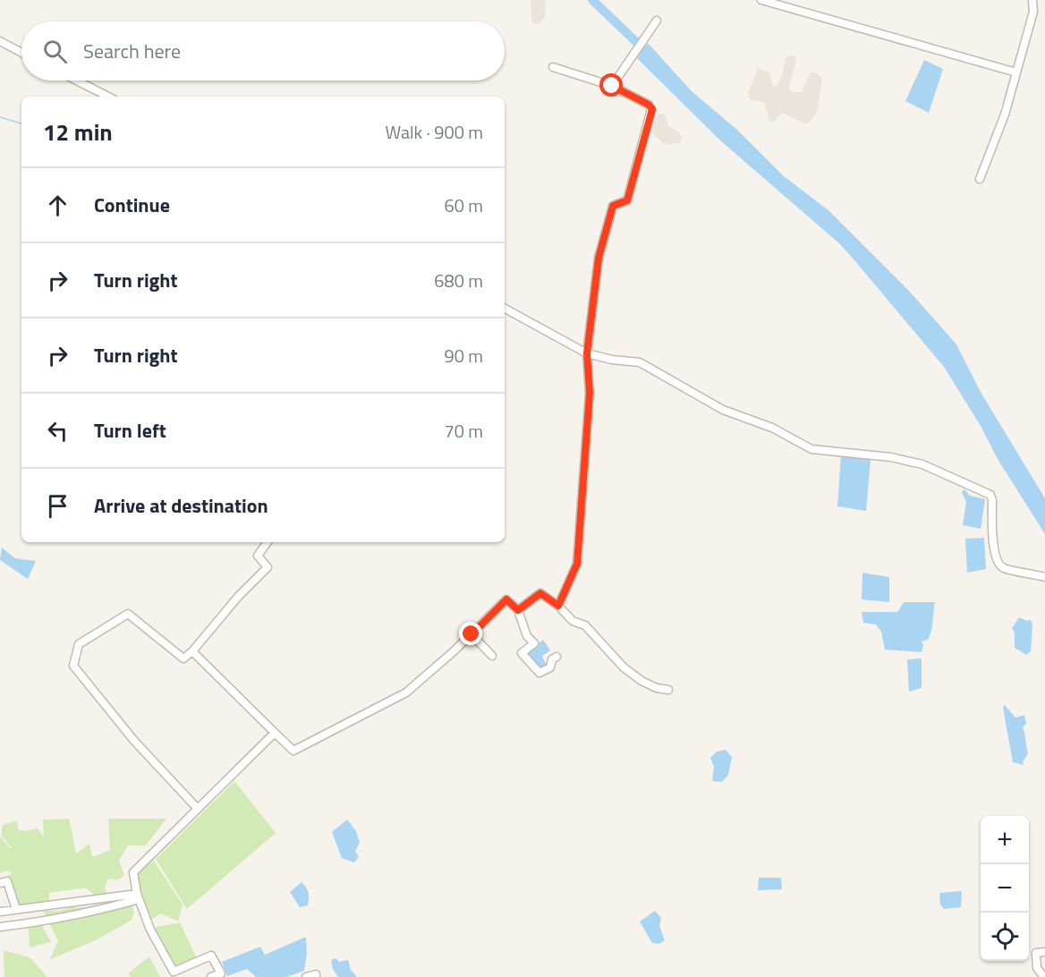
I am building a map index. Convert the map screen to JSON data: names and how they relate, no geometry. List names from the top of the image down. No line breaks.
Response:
{"page":{"search":"Search here","heading":["12 min","Walk · 900 m"],"list":[["Continue","60 m"],["Turn right","680 m"],["Turn right","90 m"],["Turn left","70 m"],"Arrive at destination"],"map_buttons":["+","−"]}}
